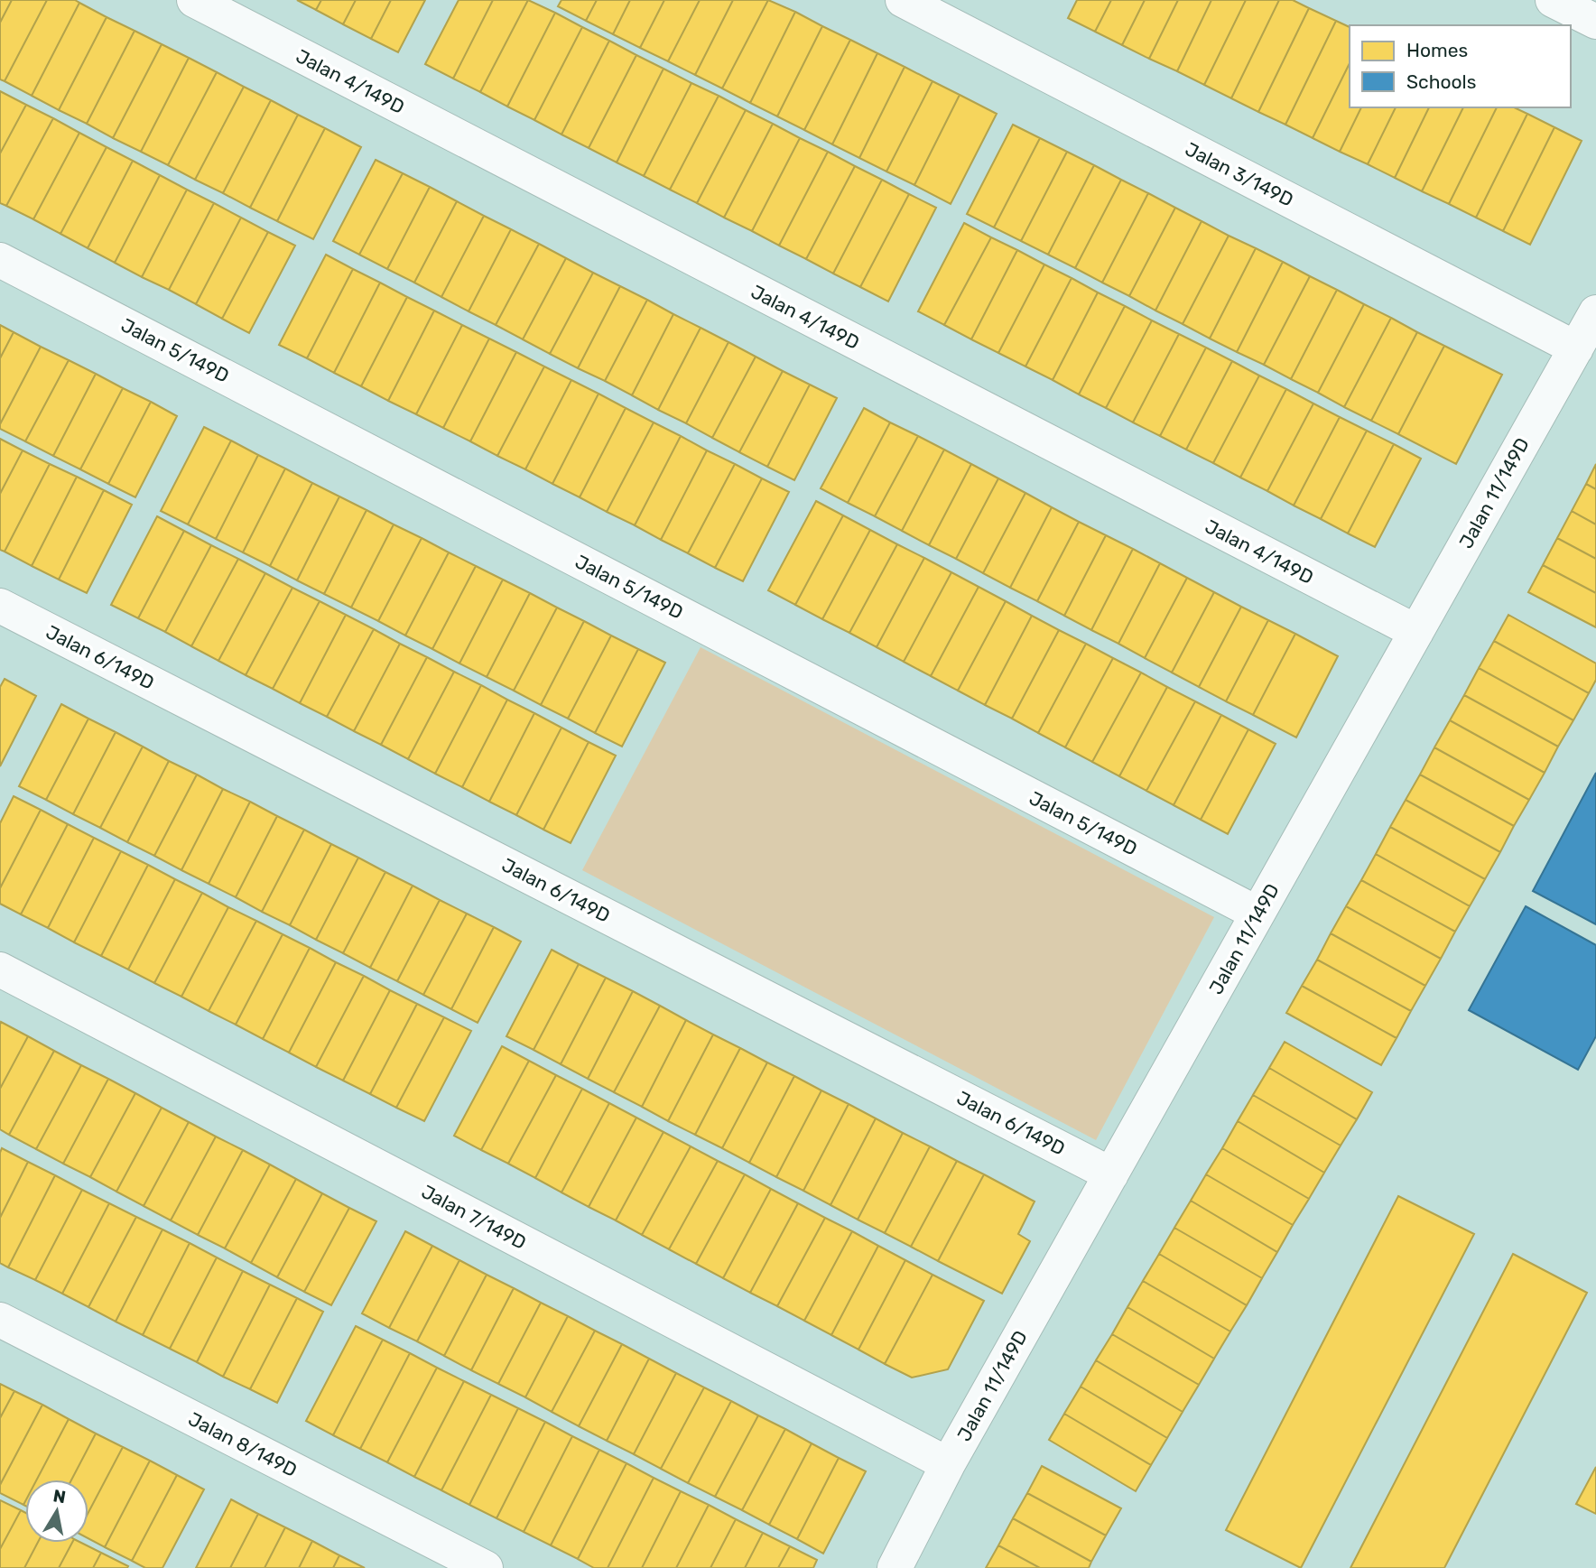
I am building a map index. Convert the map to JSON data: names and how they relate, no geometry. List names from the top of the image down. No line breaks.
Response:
{"streets":{"street":["Jalan 4/149D","Jalan 3/149D","Jalan 5/149D","Jalan 11/149D","Jalan 6/149D","Jalan 7/149D","Jalan 8/149D"]},"crossings":[["Jalan 4/149D","Jalan 11/149D"],["Jalan 3/149D","Jalan 11/149D"],["Jalan 5/149D","Jalan 11/149D"],["Jalan 11/149D","Jalan 6/149D"],["Jalan 11/149D","Jalan 7/149D"]],"legend":["Homes","Schools"],"north":"top"}
